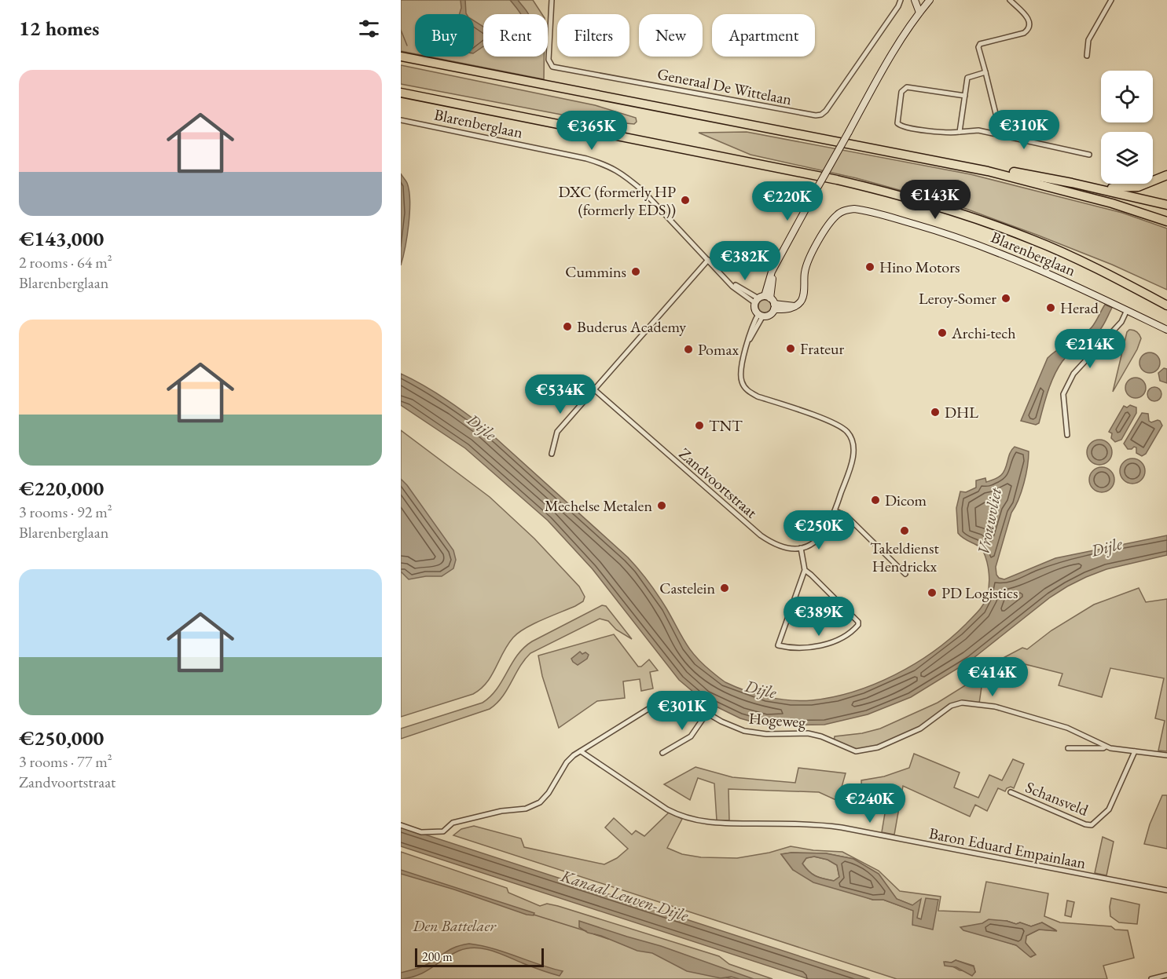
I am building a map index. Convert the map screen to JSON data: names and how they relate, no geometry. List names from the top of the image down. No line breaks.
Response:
{"streets":{"street":["Generaal De Wittelaan","Blarenberglaan","Zandvoortstraat","Hogeweg","Schansveld","Baron Eduard Empainlaan"]},"crossings":[["Hogeweg","Schansveld"],["Hogeweg","Baron Eduard Empainlaan"]],"water":["Dijle","Vrouwvliet","Kanaal Leuven-Dijle"],"parks":["Den Battelaer"],"places":["DXC (formerly HP (formerly EDS))","Hino Motors","Cummins","Leroy-Somer","Herad","Buderus Academy","Archi-tech","Frateur","Pomax","DHL","TNT","Dicom","Mechelse Metalen","Takeldienst Hendrickx","Castelein","PD Logistics"],"scale_bar":"200 m","page":{"heading":"12 homes","chip":["Buy","Rent","Filters","New","Apartment"],"list":[{"name":"€143,000","note":"2 rooms · 64 m² · Blarenberglaan"},{"name":"€220,000","note":"3 rooms · 92 m² · Blarenberglaan"},{"name":"€250,000","note":"3 rooms · 77 m² · Zandvoortstraat"}],"price":["€310K","€365K","€143K","€220K","€382K","€214K","€534K","€250K","€389K","€414K","€301K","€240K"],"scale":"200 m"}}
